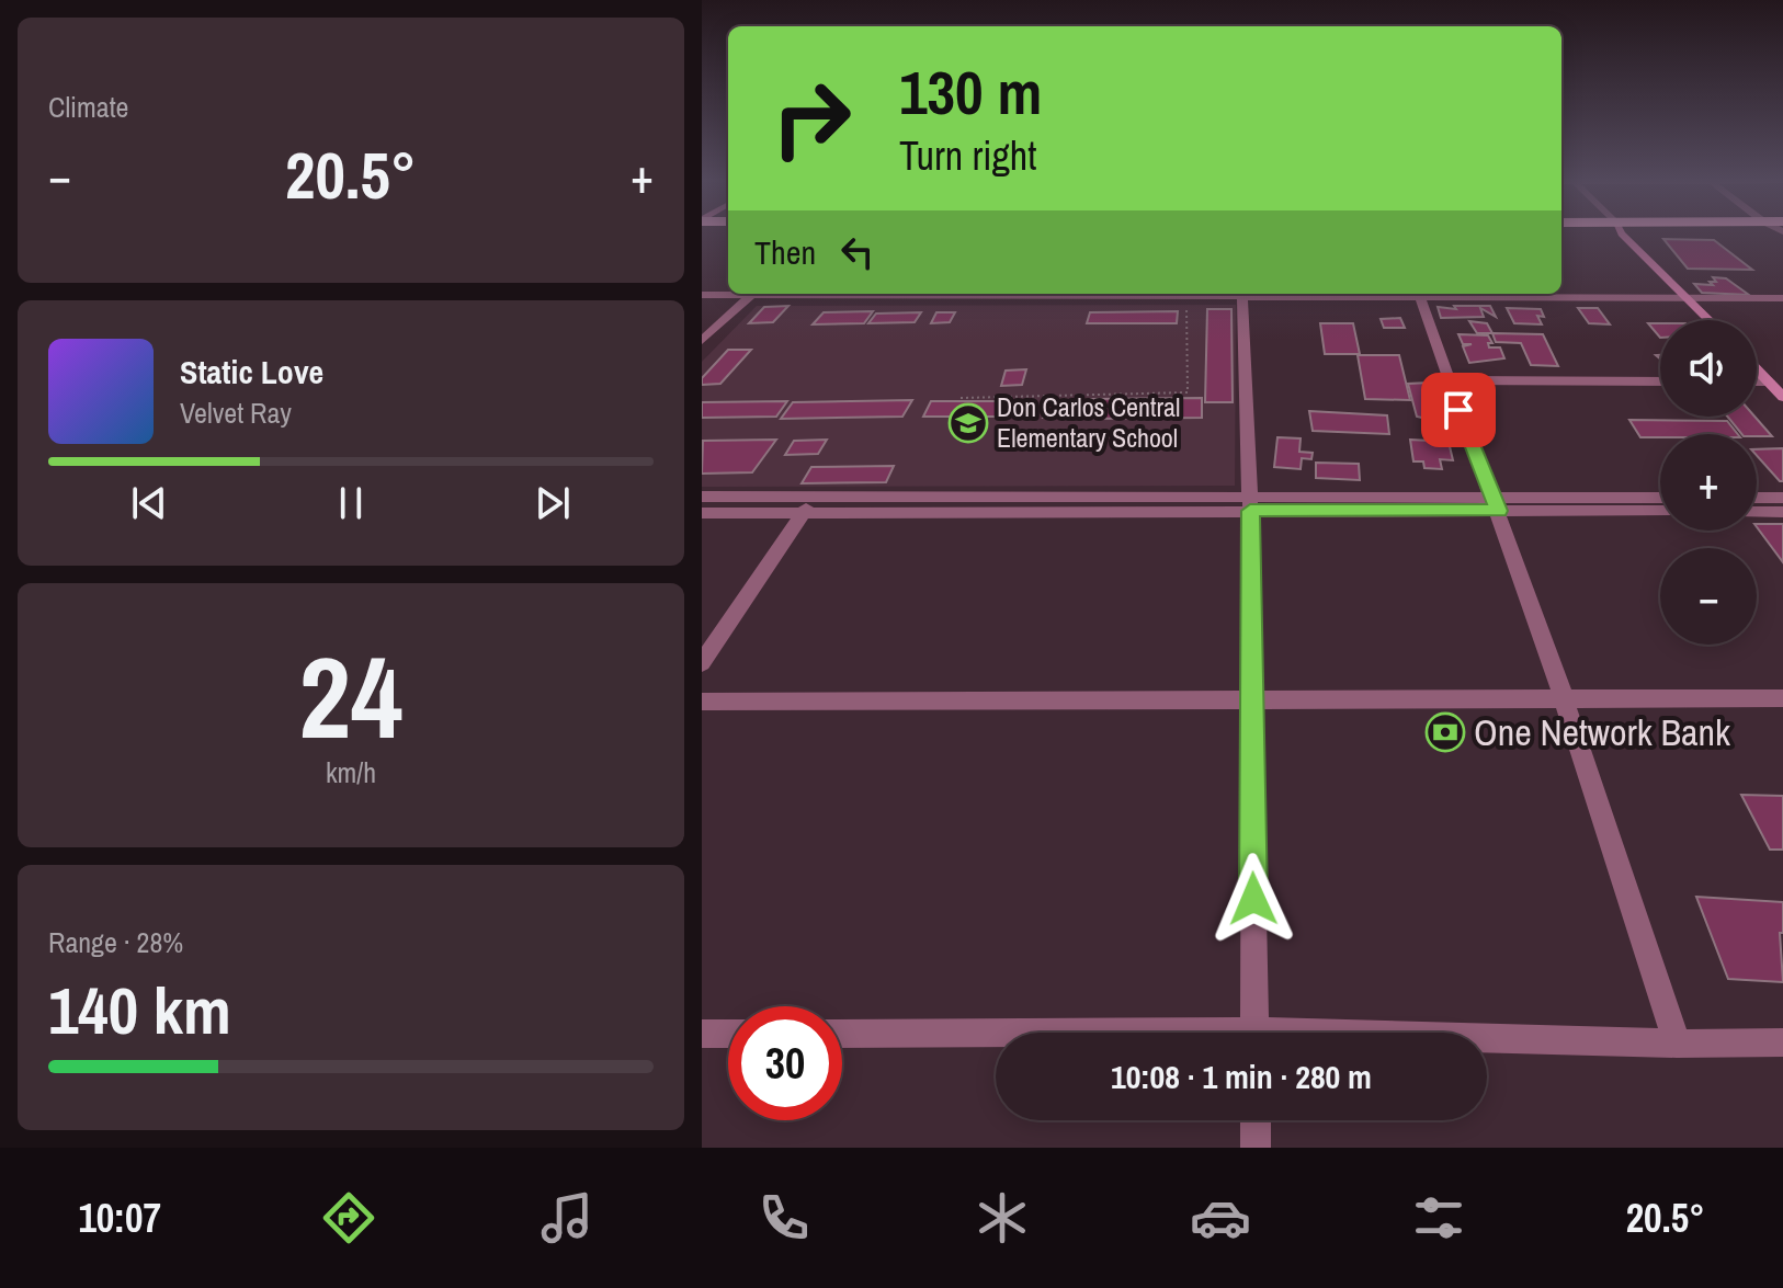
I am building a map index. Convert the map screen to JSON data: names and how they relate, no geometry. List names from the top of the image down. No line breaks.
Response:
{"places":{"school or university":["Don Carlos Central Elementary School"],"bank":["One Network Bank"]},"page":{"tile":["Climate",["24","km/h"],["Range · 28%","140 km"]],"turn":["130 m","Turn right"],"heat":["−","20.5°","+"],"then":"Then","map_buttons":["+","−"],"song":["Static Love","Velvet Ray"],"limit":"30","trip":"10:08 · 1 min · 280 m","tabs":["10:07","20.5°"]}}
